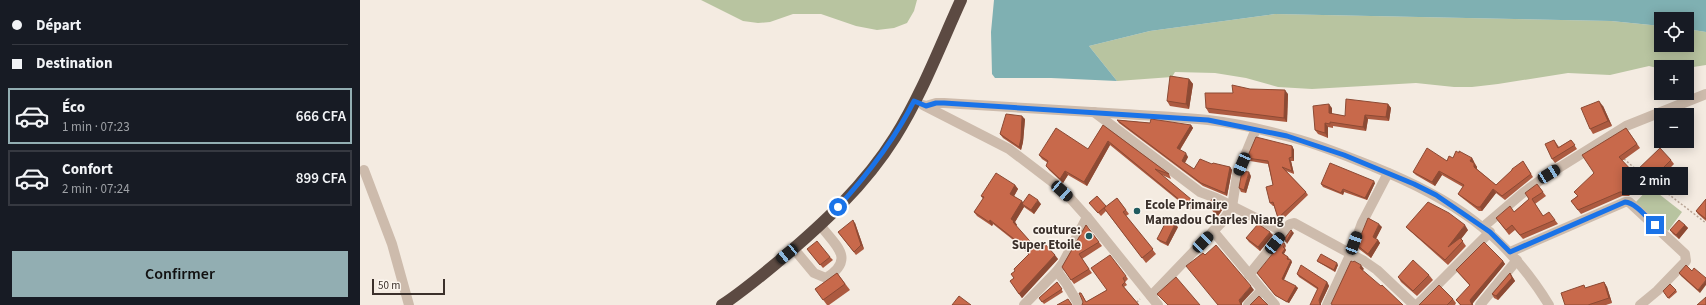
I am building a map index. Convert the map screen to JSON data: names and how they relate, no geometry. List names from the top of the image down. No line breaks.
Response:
{"places":["Ecole Primaire Mamadou Charles Niang","couture: Super Etoile"],"scale_bar":"50 m","page":{"banner":["Départ","Destination"],"map_buttons":["+","−"],"list":[{"name":"Éco","note":"1 min · 07:23","value":"666 CFA"},{"name":"Confort","note":"2 min · 07:24","value":"899 CFA"}],"bubble":"2 min","buttons":"Confirmer","scale":"50 m"}}
